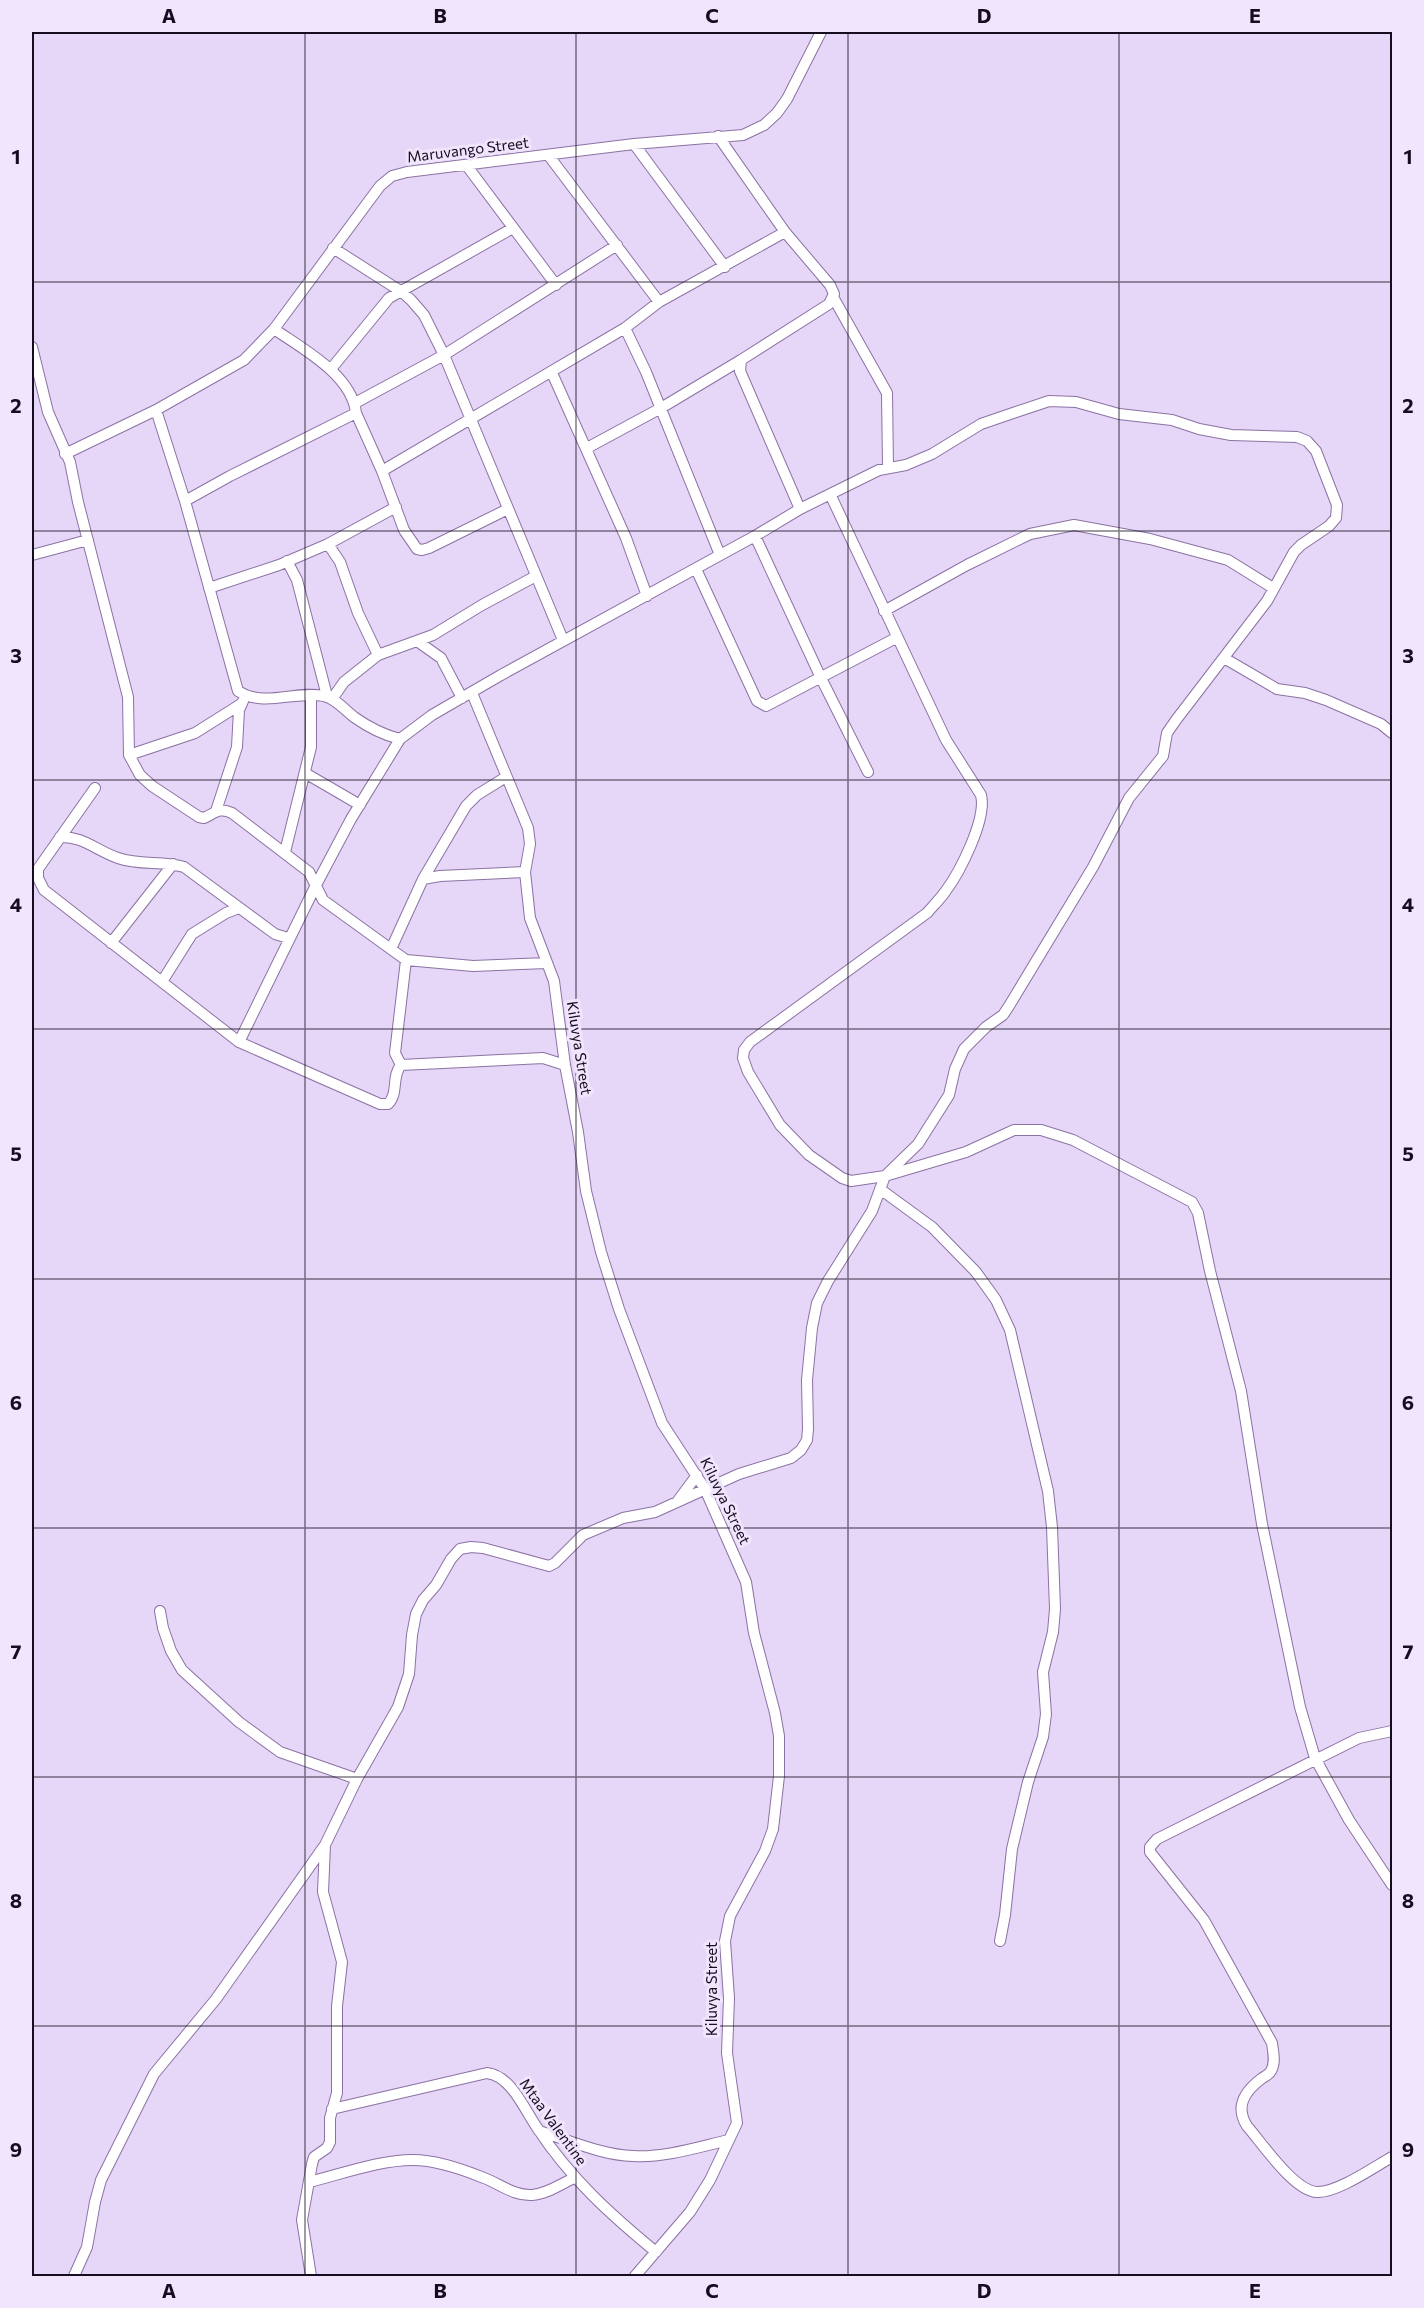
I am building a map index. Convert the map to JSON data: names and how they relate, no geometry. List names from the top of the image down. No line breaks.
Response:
{"streets":{"street":["Maruvango Street","Kiluvya Street","Mtaa Valentine"]},"crossings":[["Kiluvya Street","Mtaa Valentine"]],"grid":{"columns":["A","B","C","D","E"],"rows":["1","2","3","4","5","6","7","8","9"]}}
